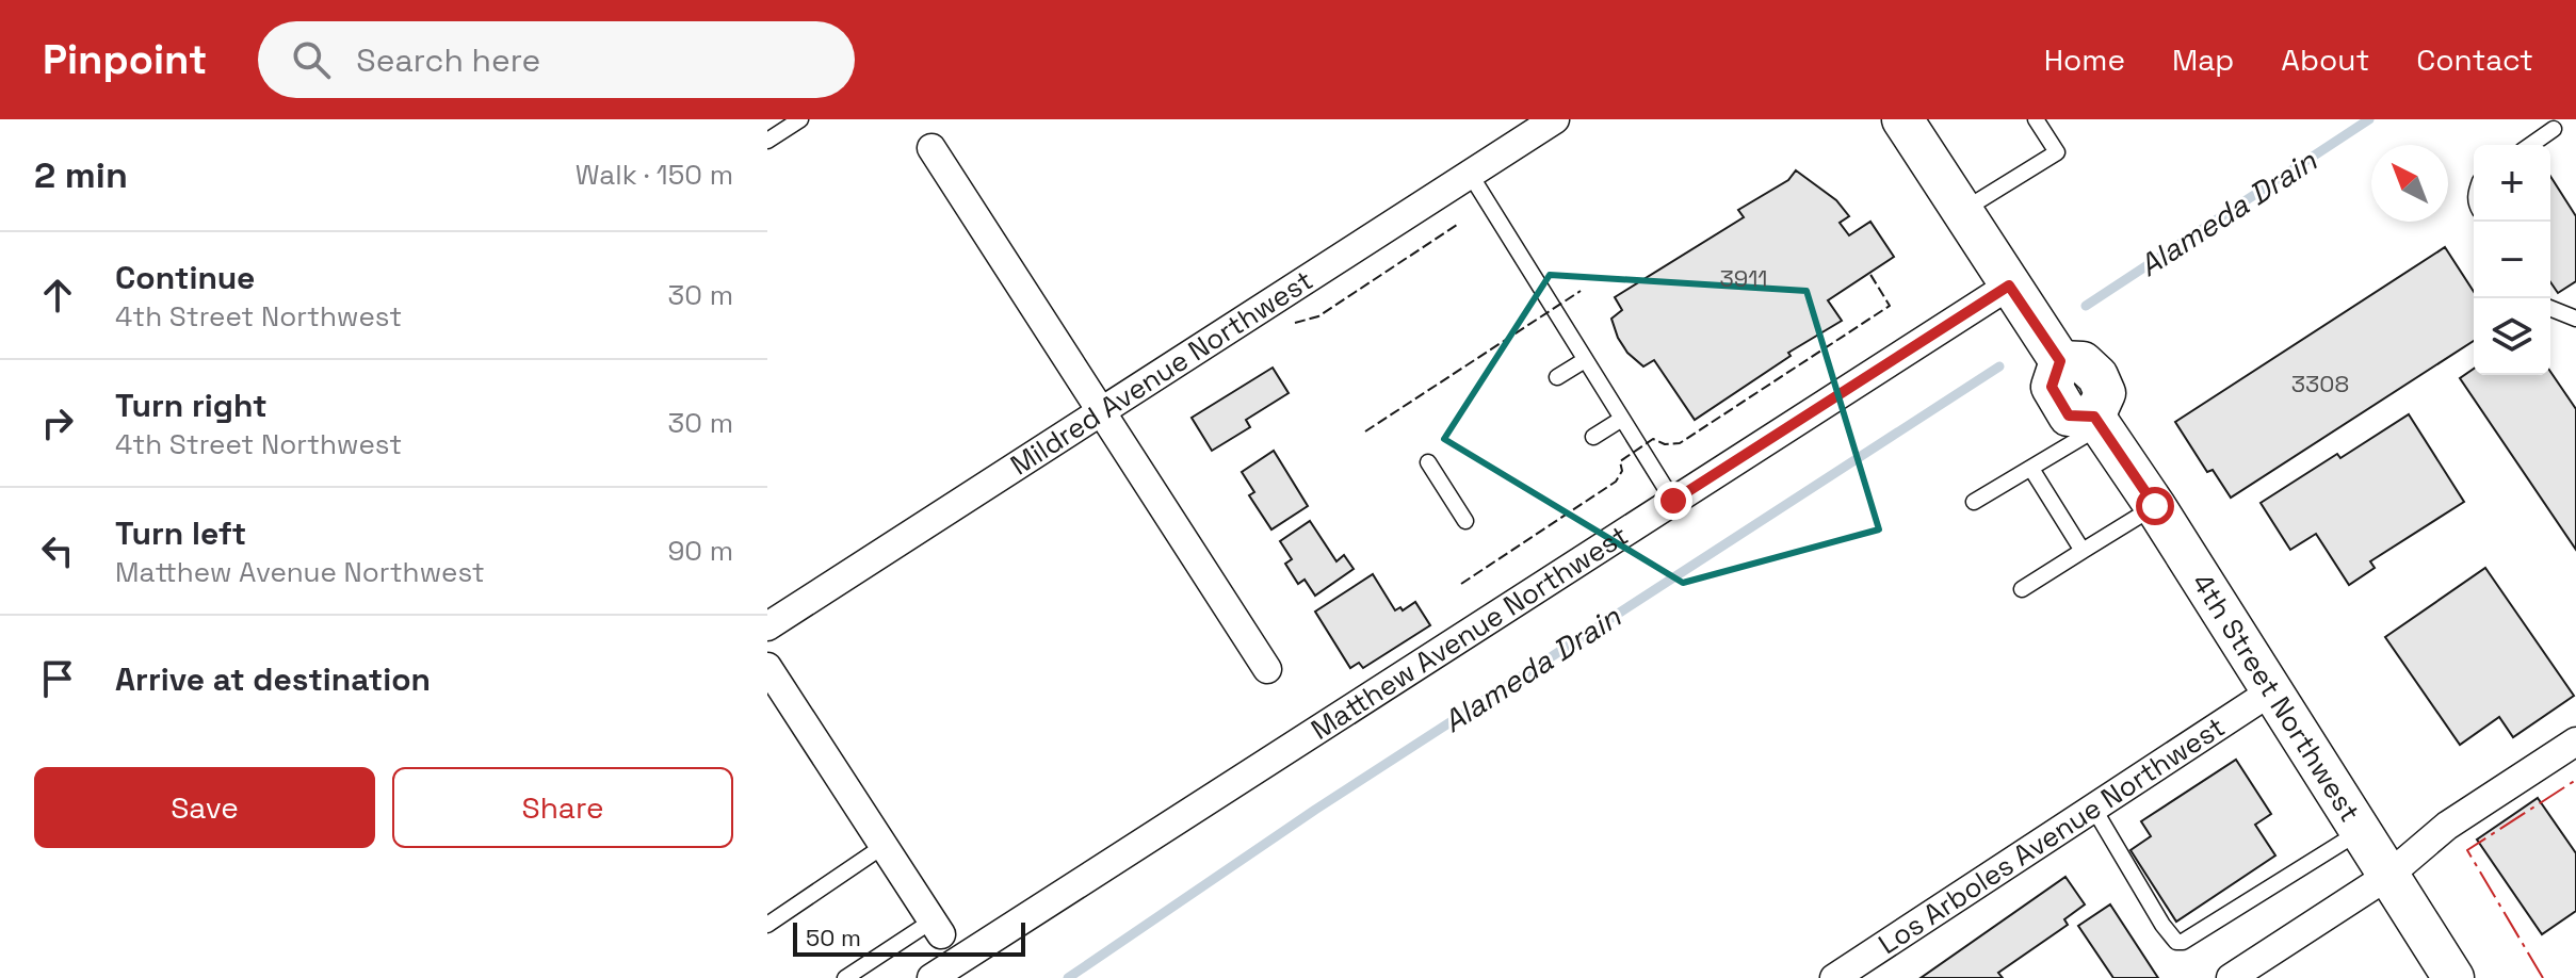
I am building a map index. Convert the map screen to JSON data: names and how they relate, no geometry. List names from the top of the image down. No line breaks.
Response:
{"streets":{"main road":["4th Street Northwest"],"street":["Mildred Avenue Northwest","Matthew Avenue Northwest","Los Arboles Avenue Northwest"]},"crossings":[["4th Street Northwest","Los Arboles Avenue Northwest"]],"water":["Alameda Drain"],"house_numbers":["3911","3308"],"scale_bar":"50 m","north":"top left","page":{"header":"Pinpoint","search":"Search here","nav":["Home","Map","About","Contact"],"heading":["2 min","Walk · 150 m"],"map_buttons":["+","−"],"list":[["Continue","4th Street Northwest","30 m"],["Turn right","4th Street Northwest","30 m"],["Turn left","Matthew Avenue Northwest","90 m"],"Arrive at destination"],"buttons":["Save","Share"],"scale":"50 m"}}
